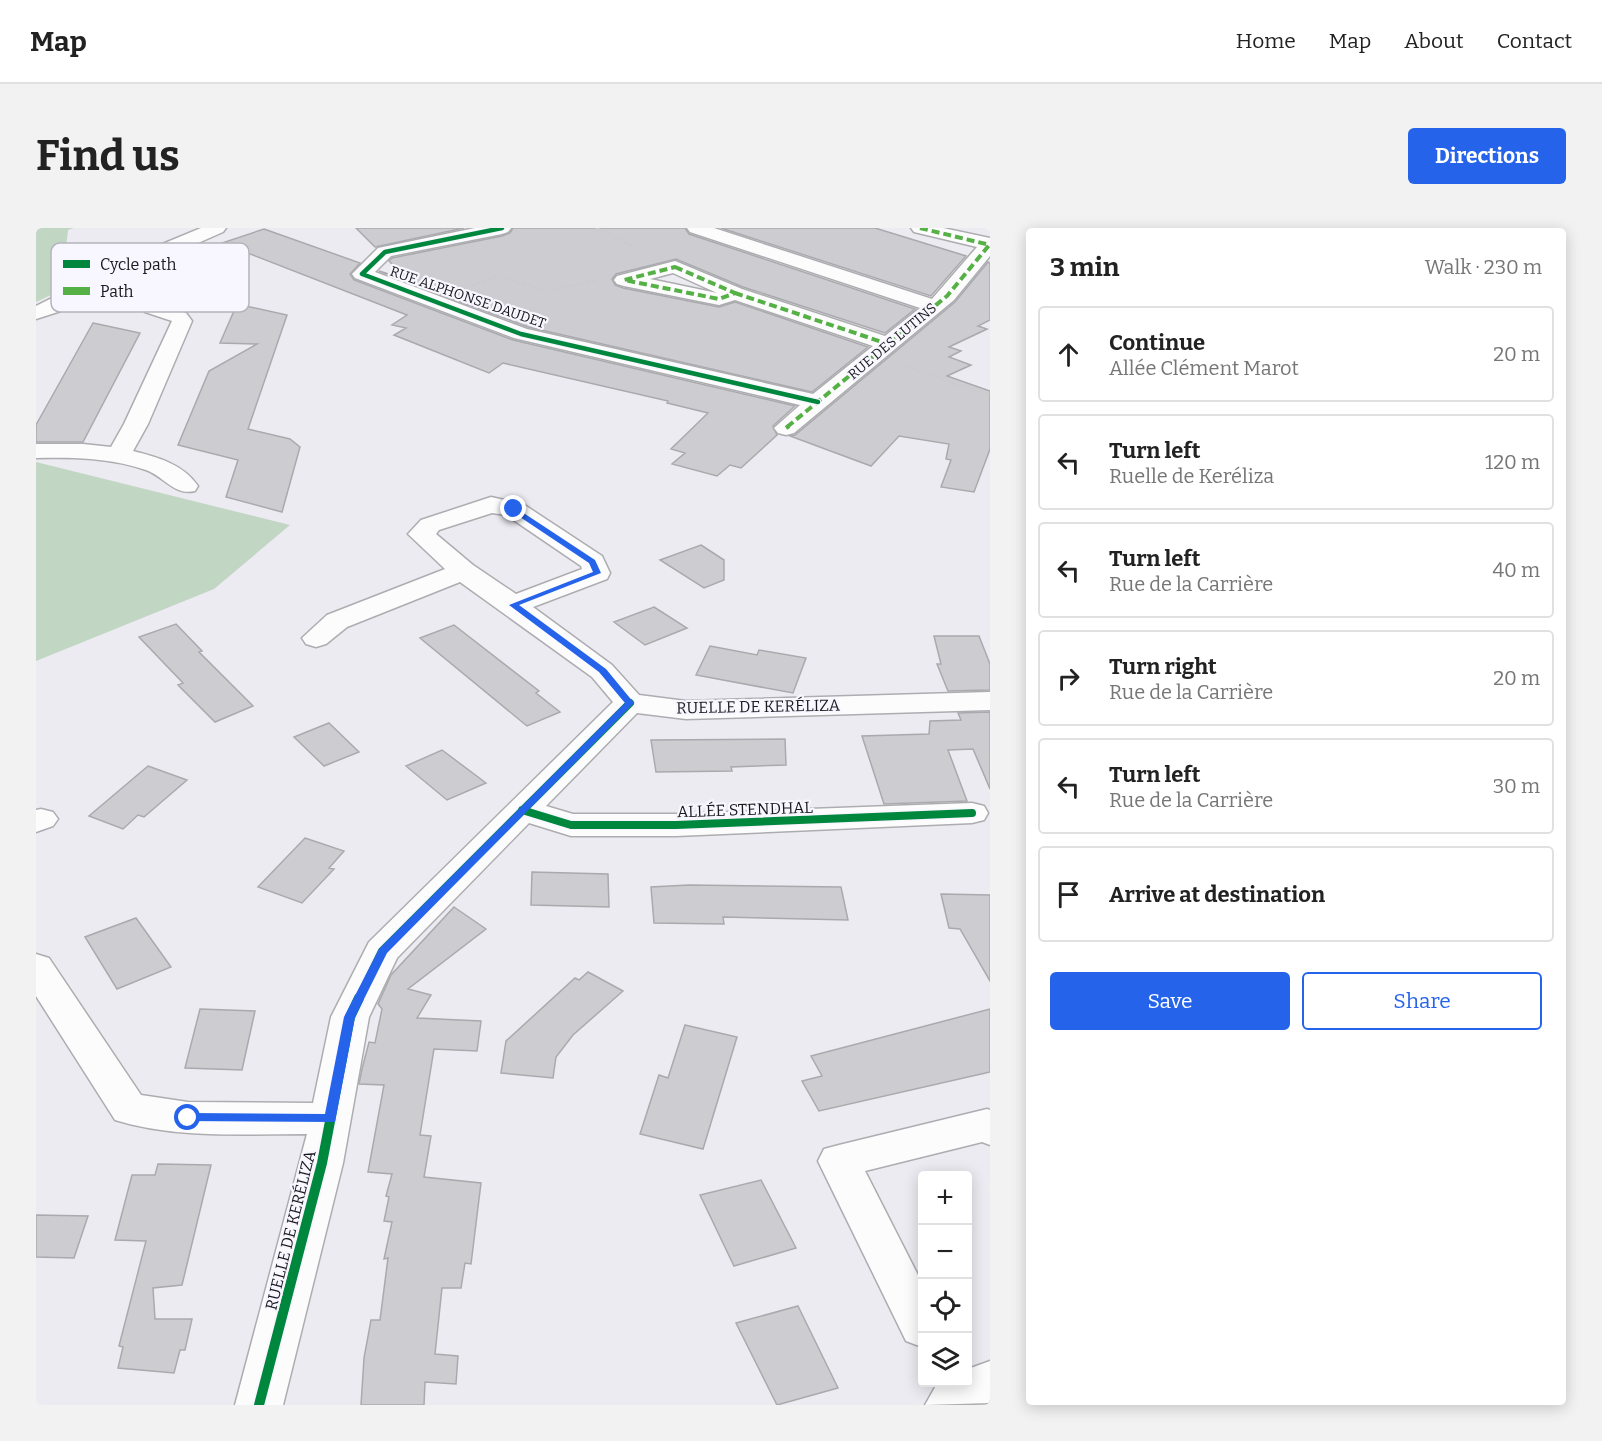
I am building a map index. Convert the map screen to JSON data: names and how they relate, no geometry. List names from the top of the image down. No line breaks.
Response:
{"streets":{"street":["RUE ALPHONSE DAUDET","RUE DES LUTINS","RUELLE DE KERÉLIZA","ALLÉE STENDHAL"]},"crossings":[["RUE ALPHONSE DAUDET","RUE DES LUTINS"],["RUELLE DE KERÉLIZA","ALLÉE STENDHAL"]],"legend":["Cycle path","Path"],"page":{"header":"Map","nav":["Home","Map","About","Contact"],"buttons":["Directions",["Save","Share"]],"title":"Find us","heading":["3 min","Walk · 230 m"],"list":[["Continue","Allée Clément Marot","20 m"],["Turn left","Ruelle de Keréliza","120 m"],["Turn left","Rue de la Carrière","40 m"],["Turn right","Rue de la Carrière","20 m"],["Turn left","Rue de la Carrière","30 m"],"Arrive at destination"],"map_buttons":["+","−"]}}
